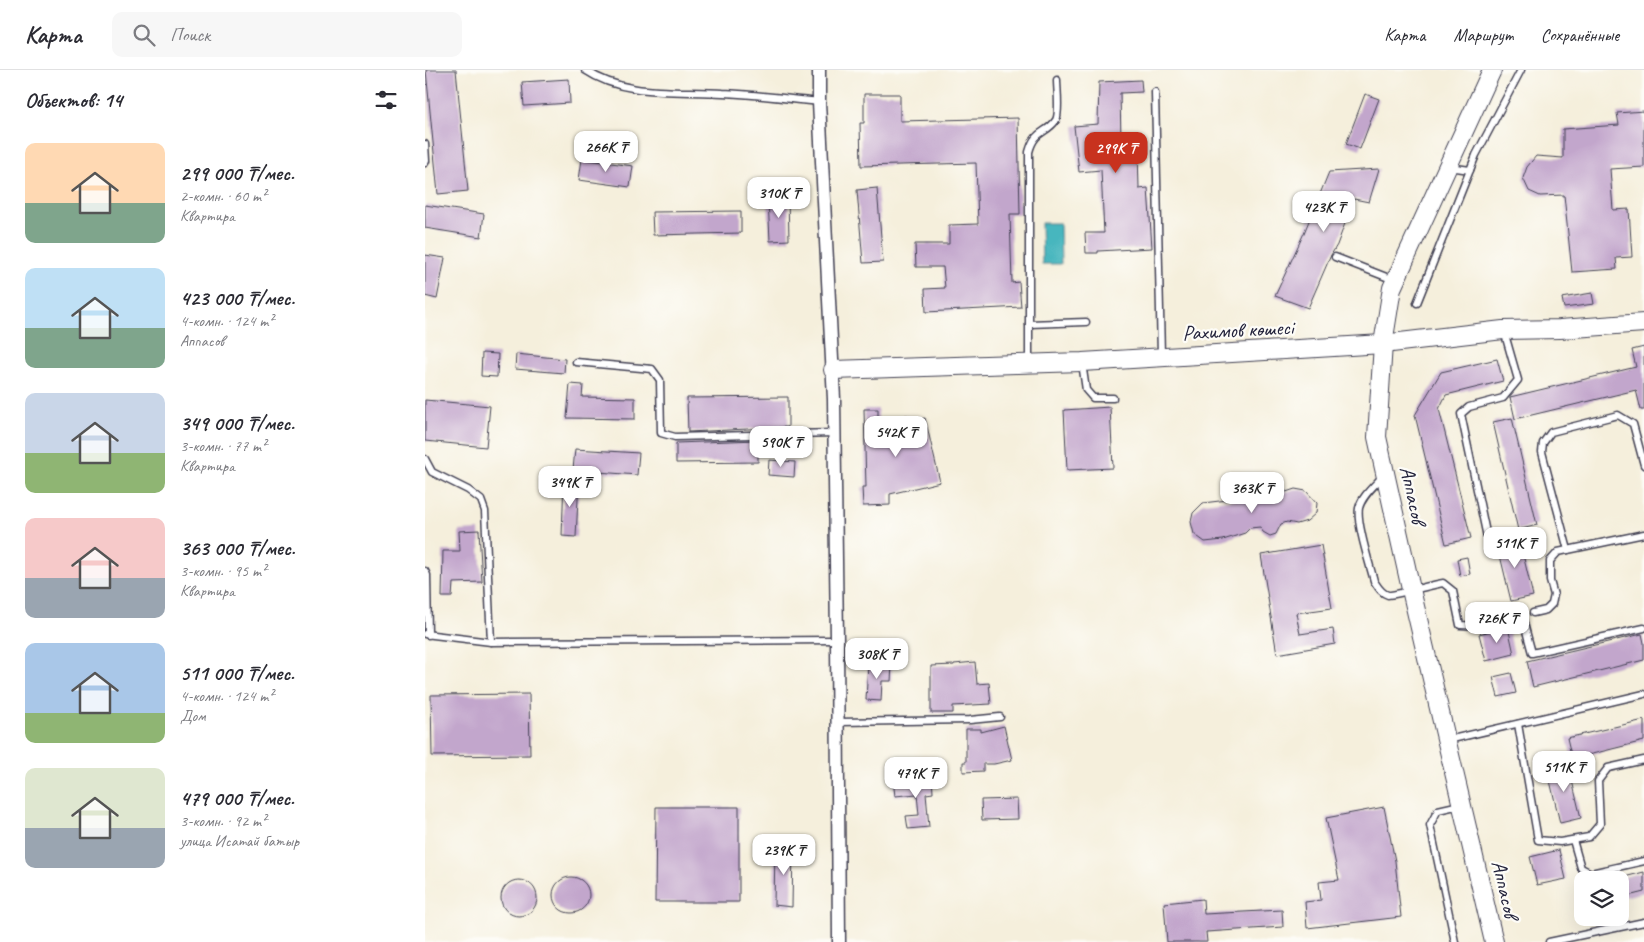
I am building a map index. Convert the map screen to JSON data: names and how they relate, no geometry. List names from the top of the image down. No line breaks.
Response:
{"streets":{"street":["Рахимов көшесі","Аппасов"]},"crossings":[["Рахимов көшесі","Аппасов"]],"page":{"header":"Карта","search":"Поиск","nav":["Карта","Маршрут","Сохранённые"],"heading":"Объектов: 14","list":[{"name":"299 000 ₸/мес.","note":"2-комн. · 60 m² · Квартира"},{"name":"423 000 ₸/мес.","note":"4-комн. · 124 m² · Аппасов"},{"name":"349 000 ₸/мес.","note":"3-комн. · 77 m² · Квартира"},{"name":"363 000 ₸/мес.","note":"3-комн. · 95 m² · Квартира"},{"name":"511 000 ₸/мес.","note":"4-комн. · 124 m² · Дом"},{"name":"479 000 ₸/мес.","note":"3-комн. · 92 m² · улица Исатай батыр"}],"price":["266K ₸","299K ₸","310K ₸","423K ₸","542K ₸","590K ₸","349K ₸","363K ₸","511K ₸","726K ₸","308K ₸","511K ₸","479K ₸","239K ₸"]}}
